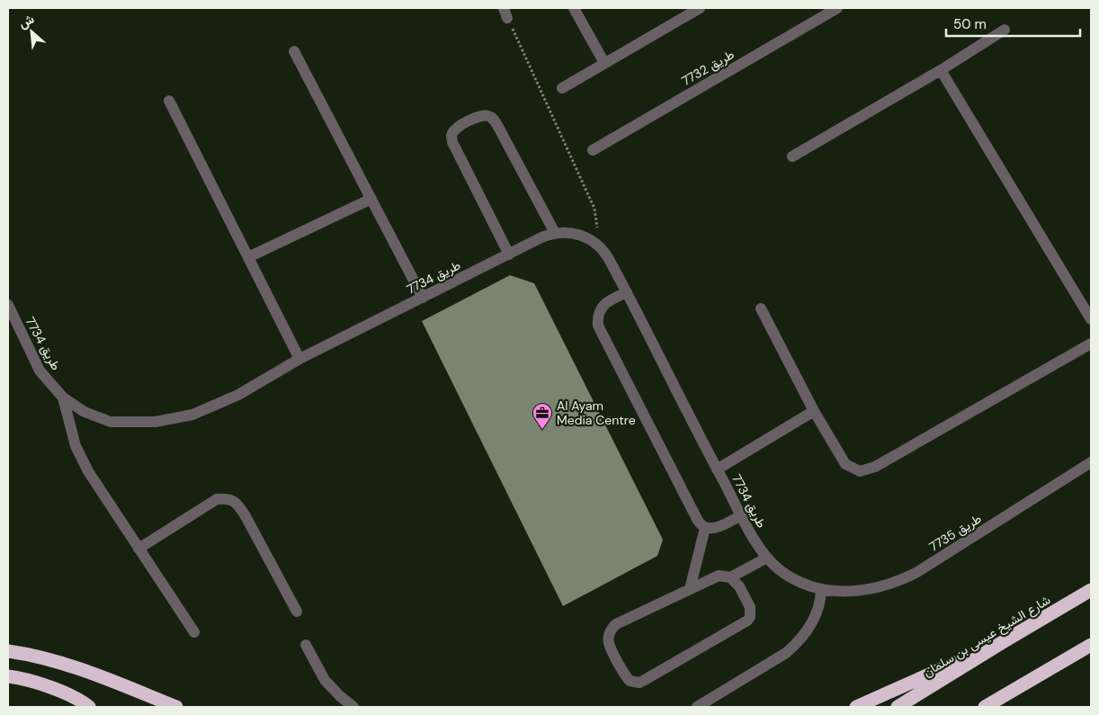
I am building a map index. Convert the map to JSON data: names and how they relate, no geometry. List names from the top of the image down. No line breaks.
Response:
{"streets":{"highway":["شارع الشيخ عيسى بن سلمان"],"street":["طريق 7732","طريق 7734","طريق 7735"]},"crossings":[["طريق 7734","طريق 7735"]],"places":{"office":["Al Ayam Media Centre"]},"scale_bar":"50 m","north":"top left"}
